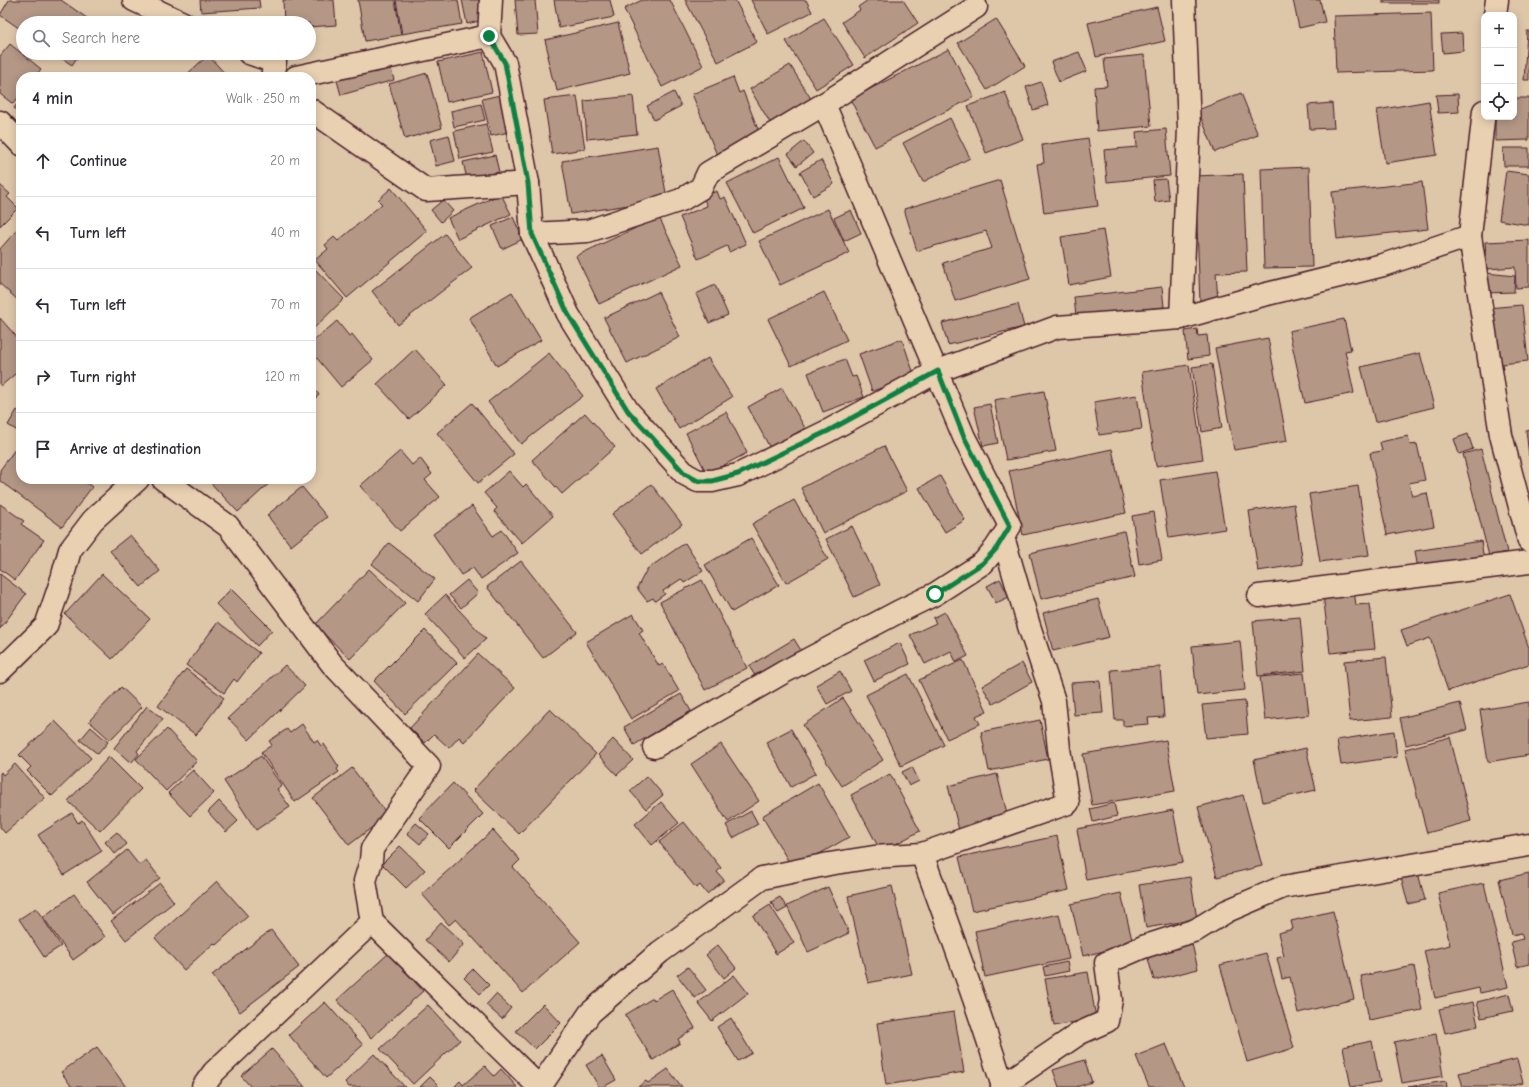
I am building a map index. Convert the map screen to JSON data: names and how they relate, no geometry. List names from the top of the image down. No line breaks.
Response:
{"page":{"map_buttons":["+","−"],"search":"Search here","heading":["4 min","Walk · 250 m"],"list":[["Continue","20 m"],["Turn left","40 m"],["Turn left","70 m"],["Turn right","120 m"],"Arrive at destination"]}}
